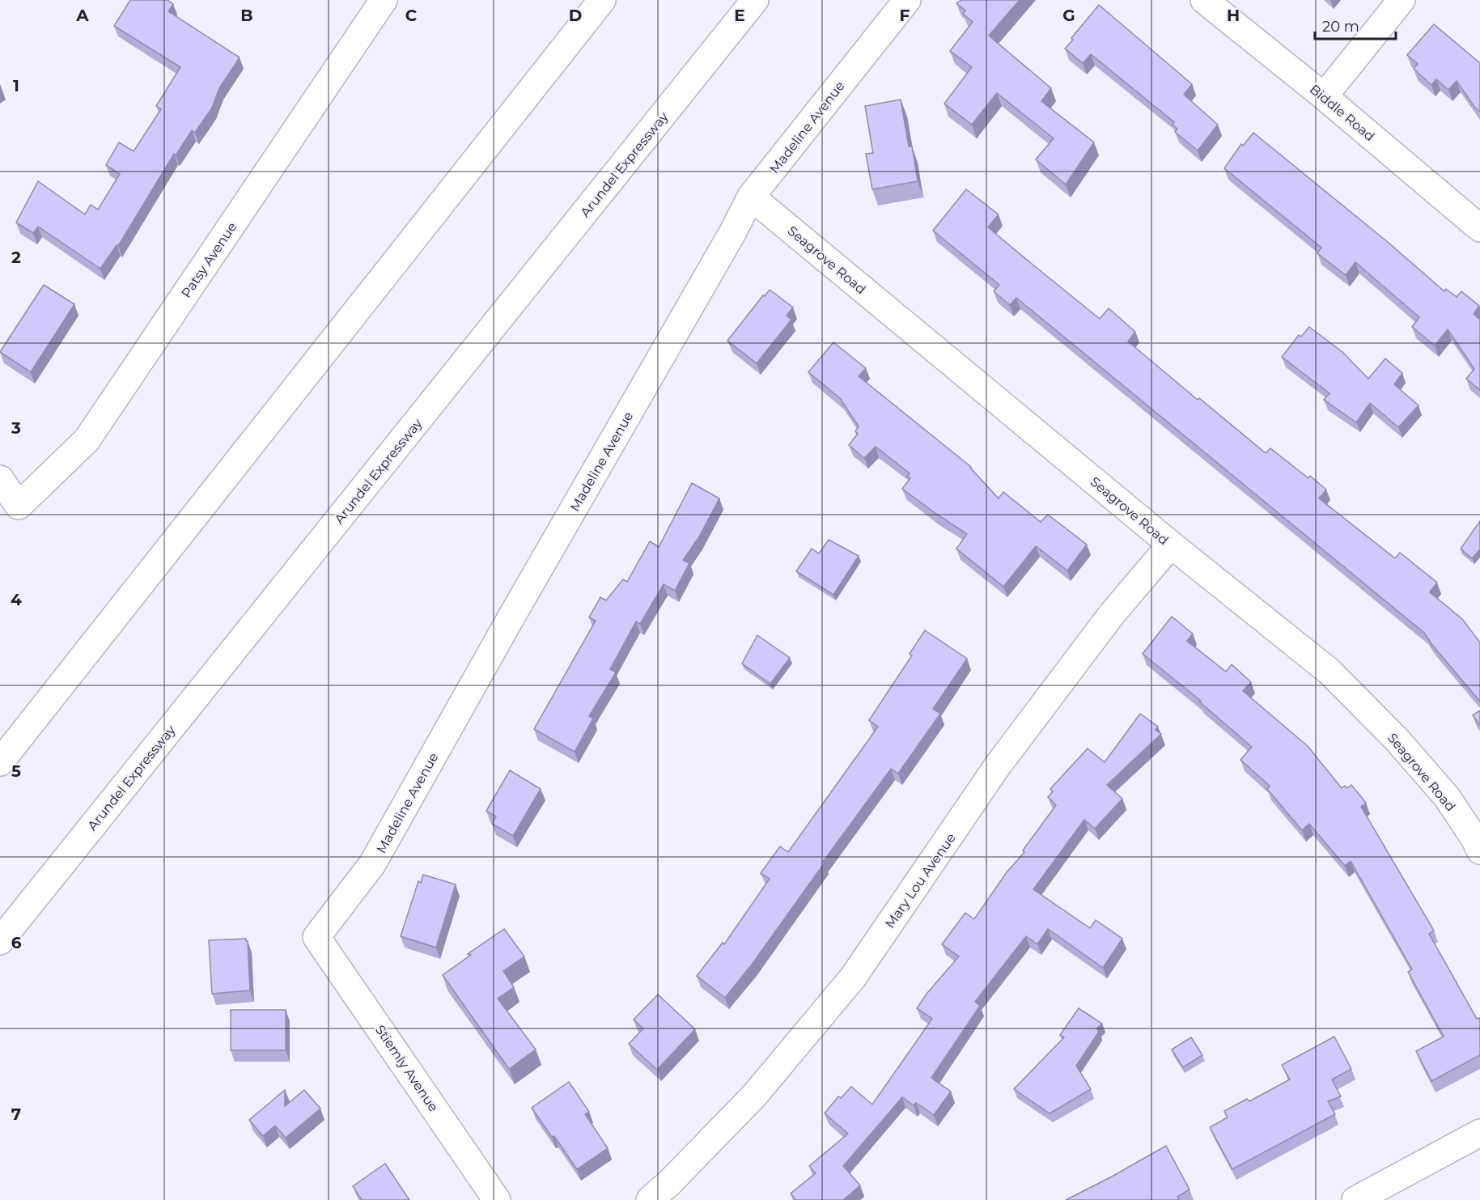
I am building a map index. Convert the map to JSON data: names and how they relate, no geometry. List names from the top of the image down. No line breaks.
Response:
{"streets":{"main road":["Biddle Road","Madeline Avenue","Arundel Expressway","Patsy Avenue","Seagrove Road","Mary Lou Avenue","Stiemly Avenue"]},"crossings":[["Madeline Avenue","Seagrove Road"],["Madeline Avenue","Stiemly Avenue"],["Seagrove Road","Mary Lou Avenue"]],"scale_bar":"20 m","grid":{"columns":["A","B","C","D","E","F","G","H"],"rows":["1","2","3","4","5","6","7"]}}
